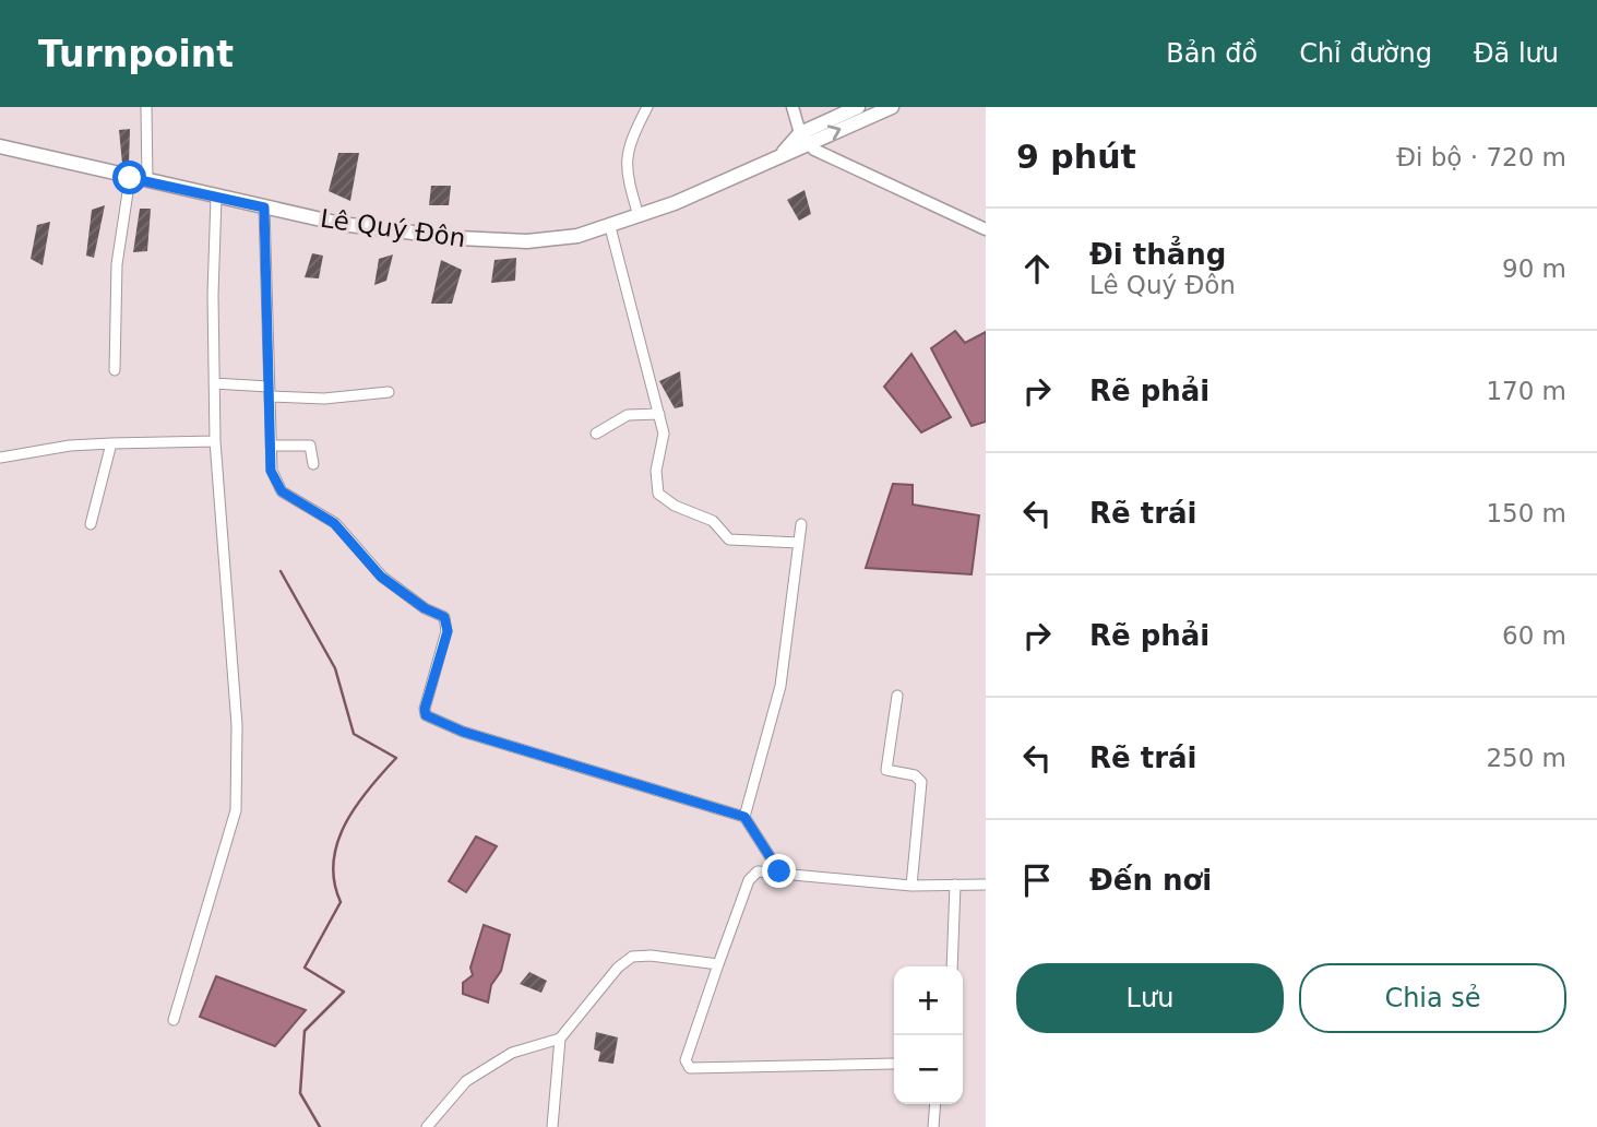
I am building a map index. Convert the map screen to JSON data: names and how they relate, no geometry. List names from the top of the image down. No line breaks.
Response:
{"streets":{"main road":["Lê Quý Đôn"]},"page":{"header":"Turnpoint","nav":["Bản đồ","Chỉ đường","Đã lưu"],"heading":["9 phút","Đi bộ · 720 m"],"list":[["Đi thẳng","Lê Quý Đôn","90 m"],["Rẽ phải","170 m"],["Rẽ trái","150 m"],["Rẽ phải","60 m"],["Rẽ trái","250 m"],"Đến nơi"],"buttons":["Lưu","Chia sẻ"],"map_buttons":["+","−"]}}
